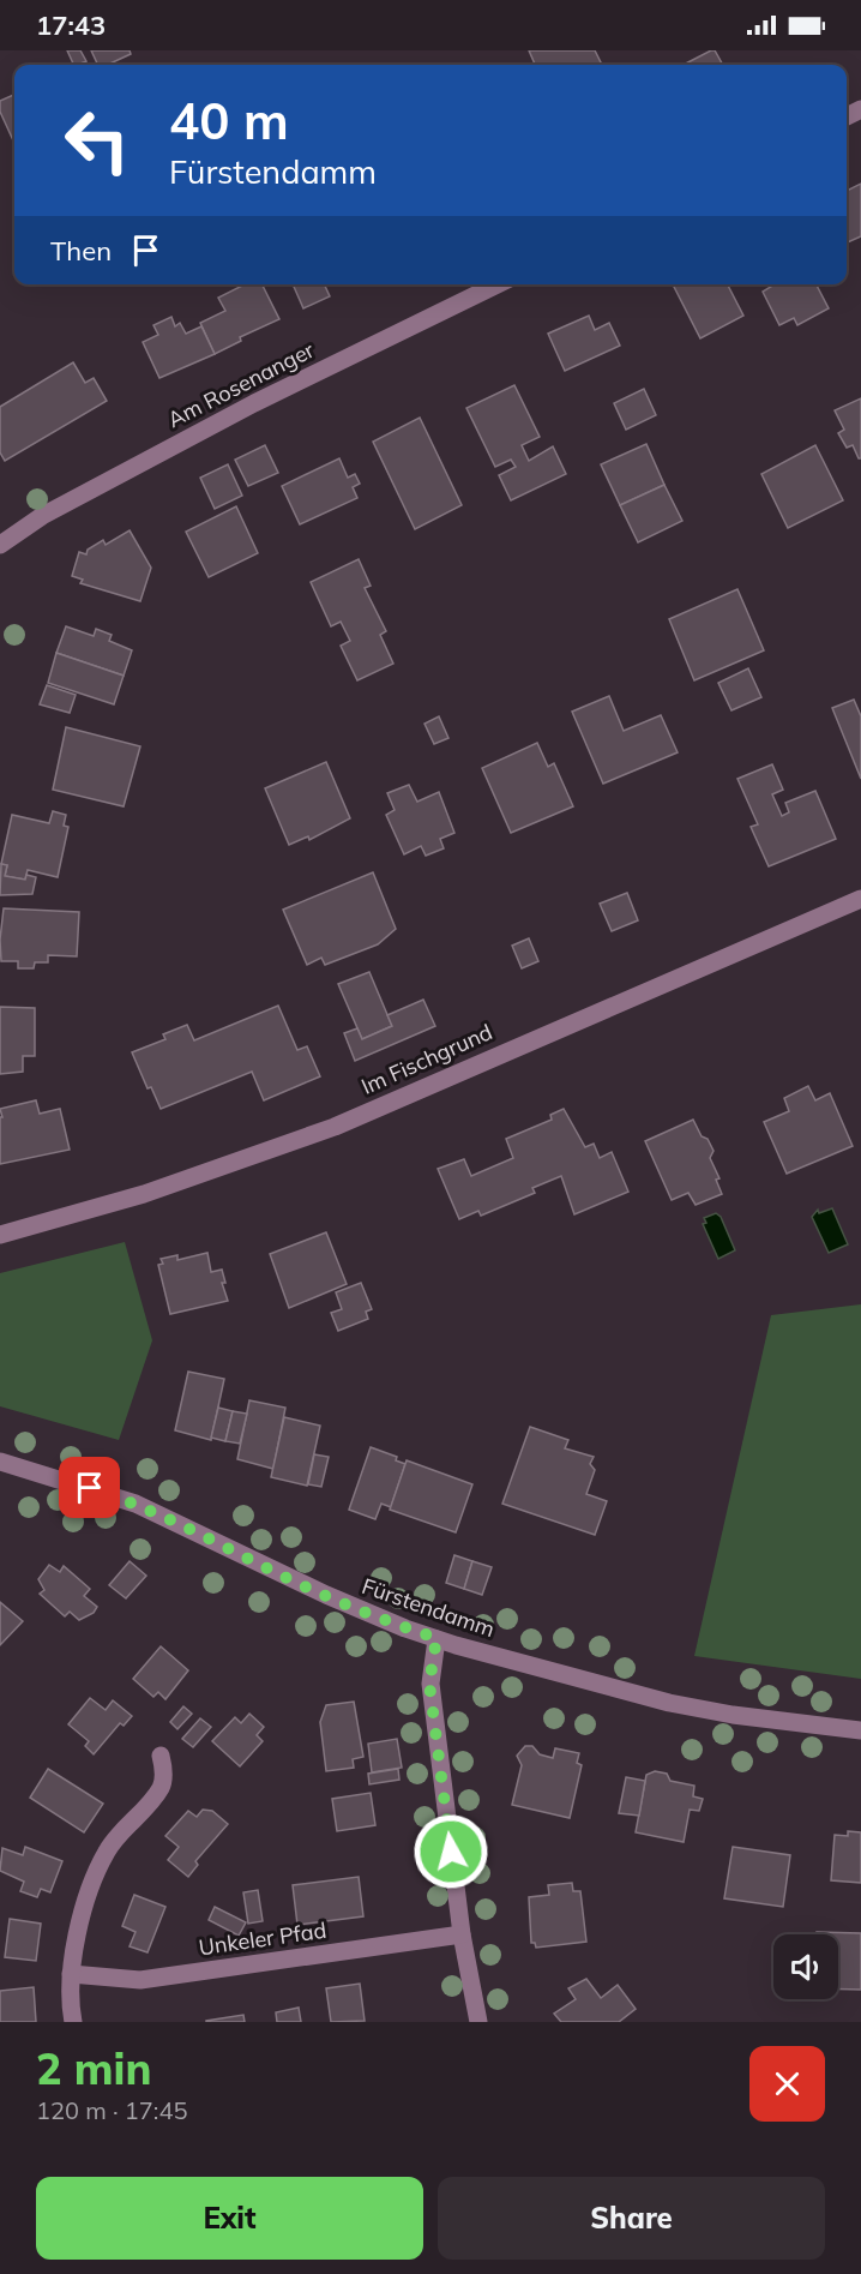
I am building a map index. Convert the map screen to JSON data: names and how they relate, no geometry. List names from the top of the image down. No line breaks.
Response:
{"streets":{"street":["Am Rosenanger","Im Fischgrund","Fürstendamm","Unkeler Pfad"]},"page":{"status":"17:43","turn":["40 m","Fürstendamm"],"then":"Then","heading":["2 min","120 m · 17:45"],"buttons":["Exit","Share"]}}
